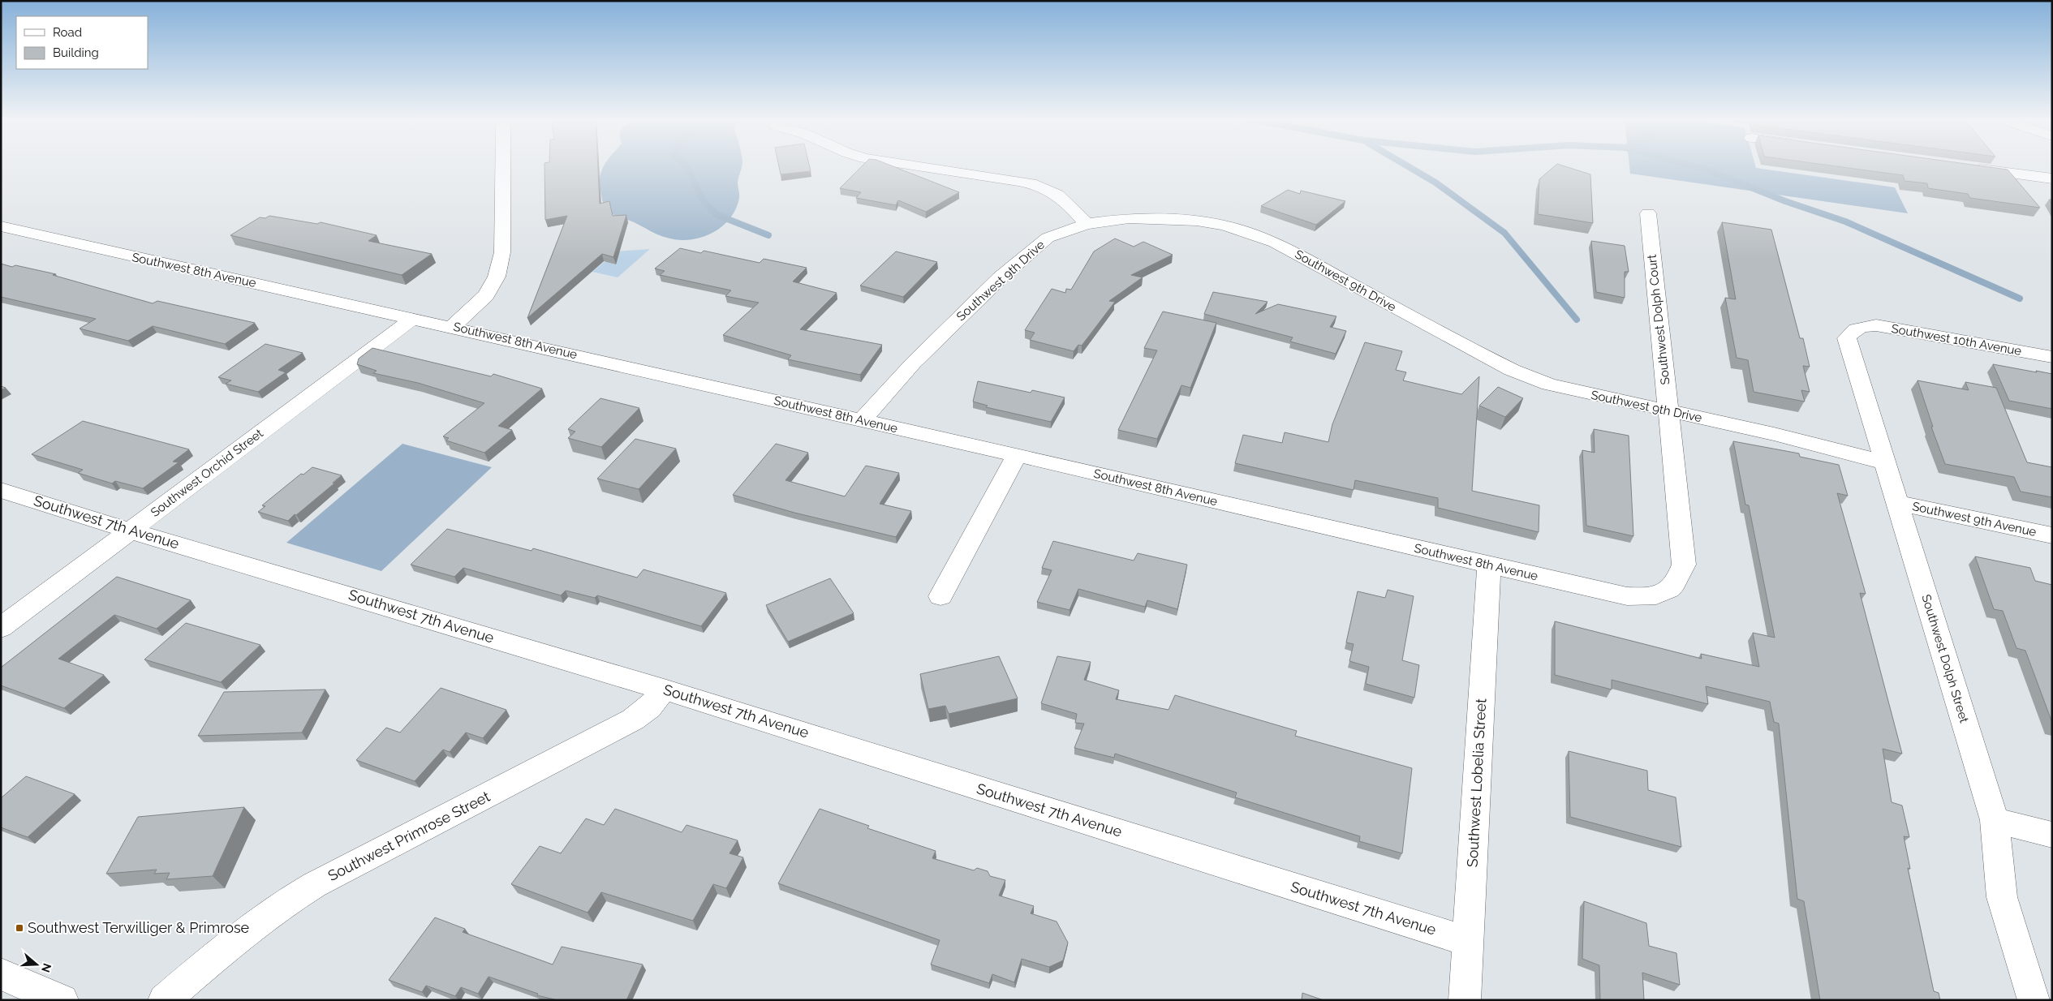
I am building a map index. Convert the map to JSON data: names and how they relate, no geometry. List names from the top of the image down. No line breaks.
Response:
{"streets":{"street":["Southwest 8th Avenue","Southwest 9th Drive","Southwest Dolph Court","Southwest 10th Avenue","Southwest Orchid Street","Southwest 9th Avenue","Southwest 7th Avenue","Southwest Dolph Street","Southwest Lobelia Street","Southwest Primrose Street"]},"crossings":[["Southwest 8th Avenue","Southwest 9th Drive"],["Southwest 8th Avenue","Southwest Dolph Court"],["Southwest 8th Avenue","Southwest Orchid Street"],["Southwest 8th Avenue","Southwest Lobelia Street"],["Southwest 9th Drive","Southwest Dolph Court"],["Southwest 9th Drive","Southwest Dolph Street"],["Southwest 10th Avenue","Southwest Dolph Street"],["Southwest Orchid Street","Southwest 7th Avenue"],["Southwest 9th Avenue","Southwest Dolph Street"],["Southwest 7th Avenue","Southwest Lobelia Street"],["Southwest 7th Avenue","Southwest Primrose Street"]],"places":{"transit":["Southwest Terwilliger & Primrose"]},"legend":["Road","Building"],"north":"right"}
